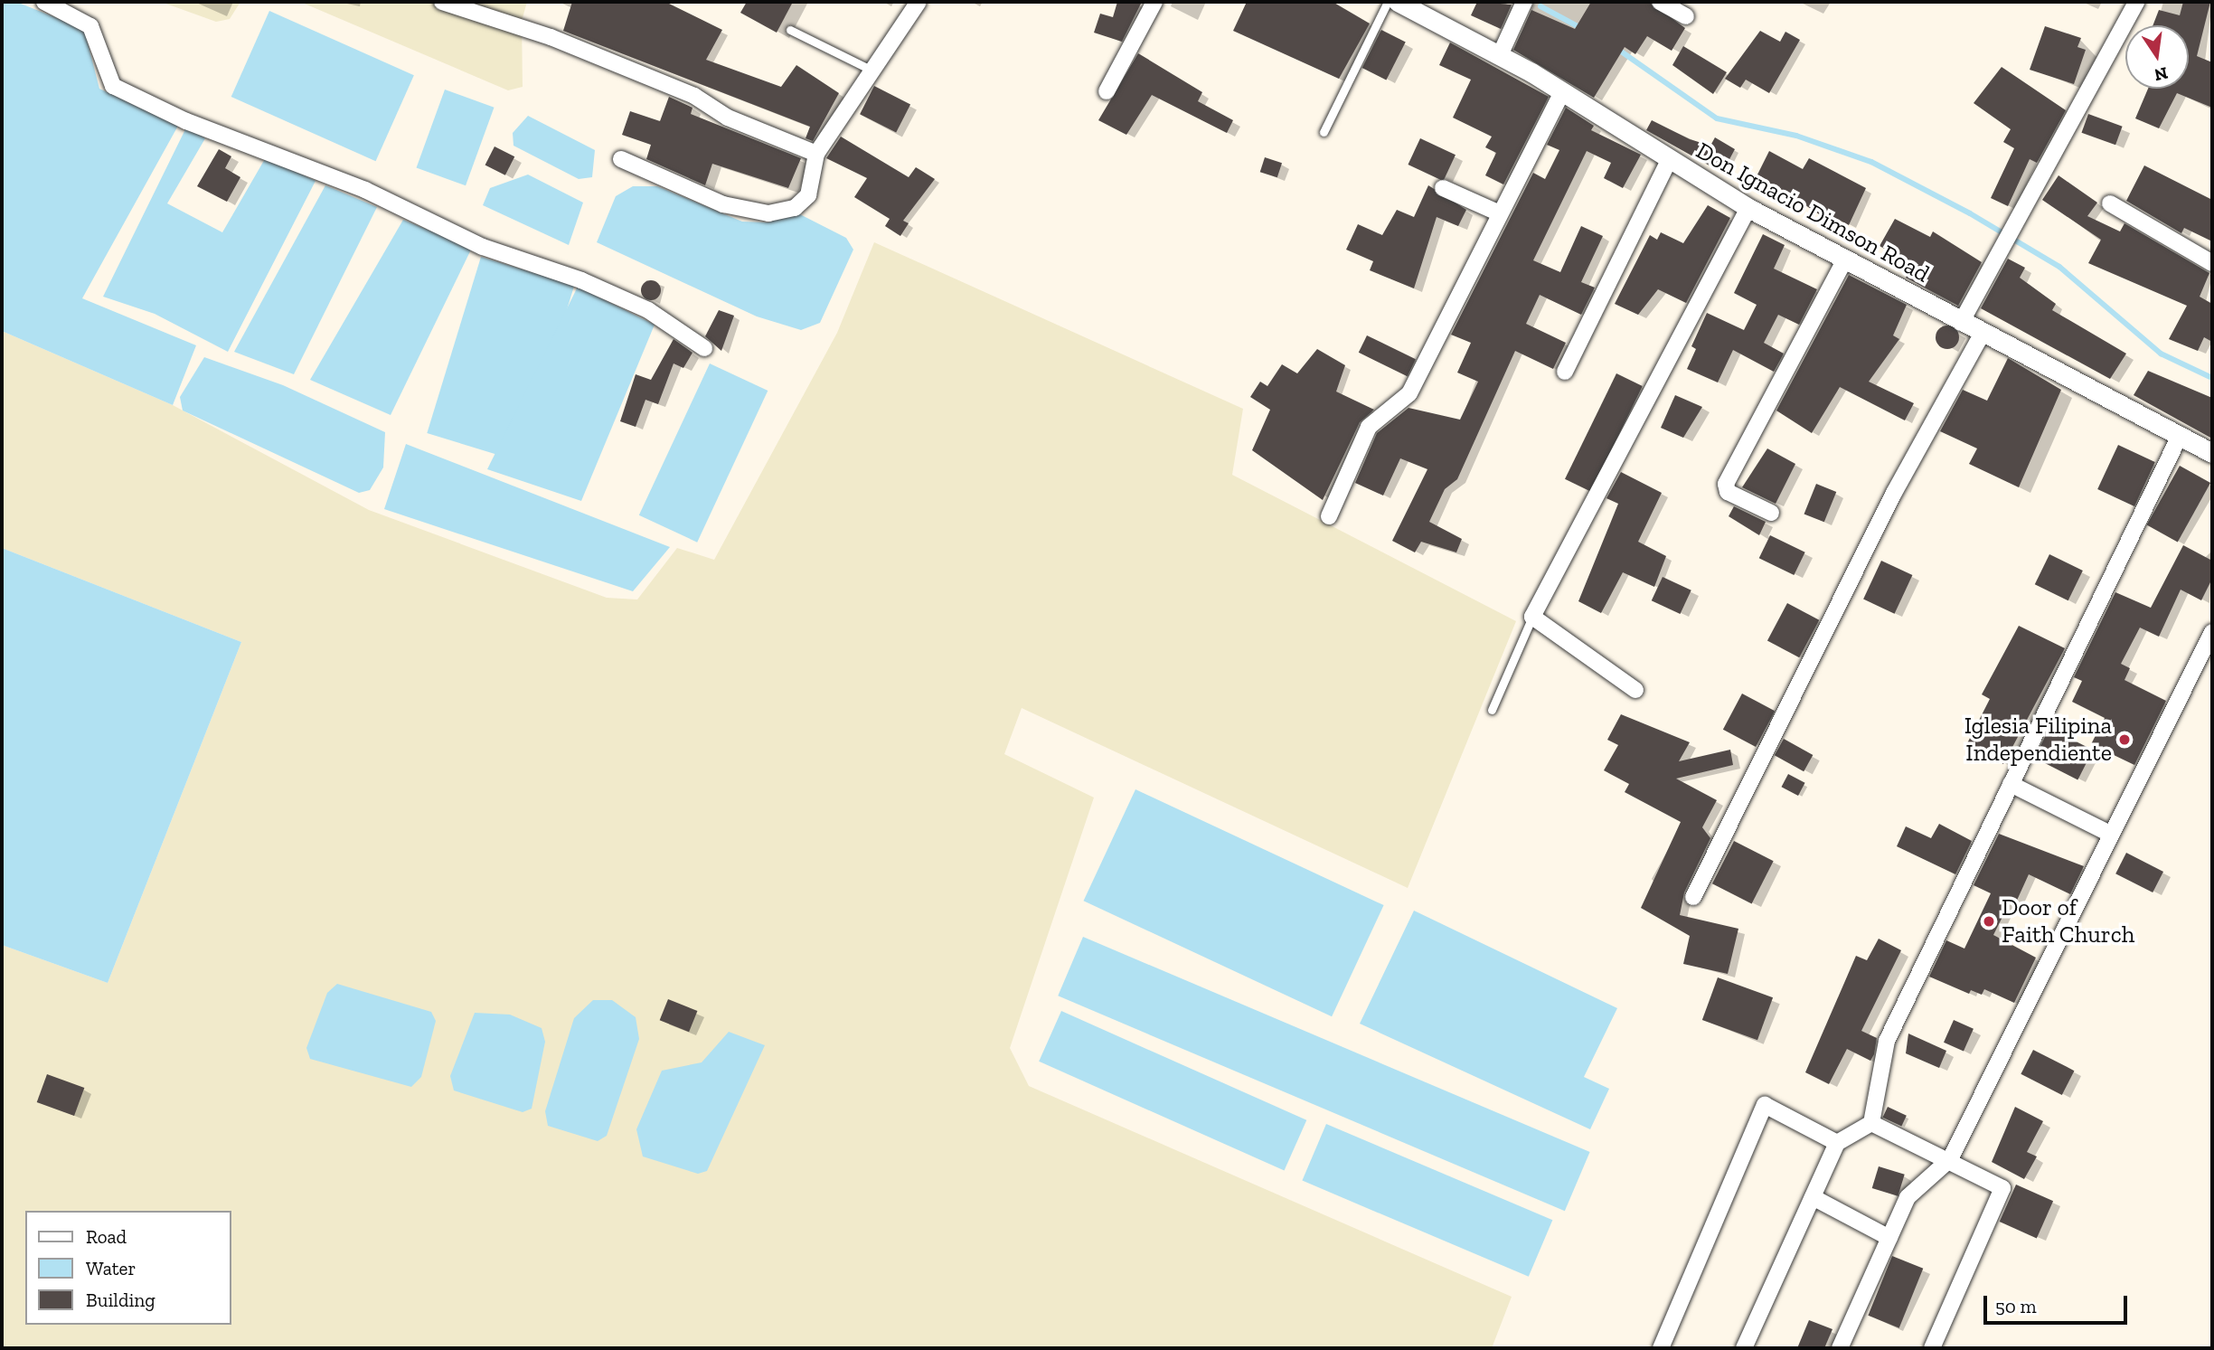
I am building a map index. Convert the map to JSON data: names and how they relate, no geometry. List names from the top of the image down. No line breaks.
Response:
{"streets":{"street":["Don Ignacio Dimson Road"]},"places":["Iglesia Filipina Independiente","Door of Faith Church"],"legend":["Road","Water","Building"],"scale_bar":"50 m","north":"bottom"}
